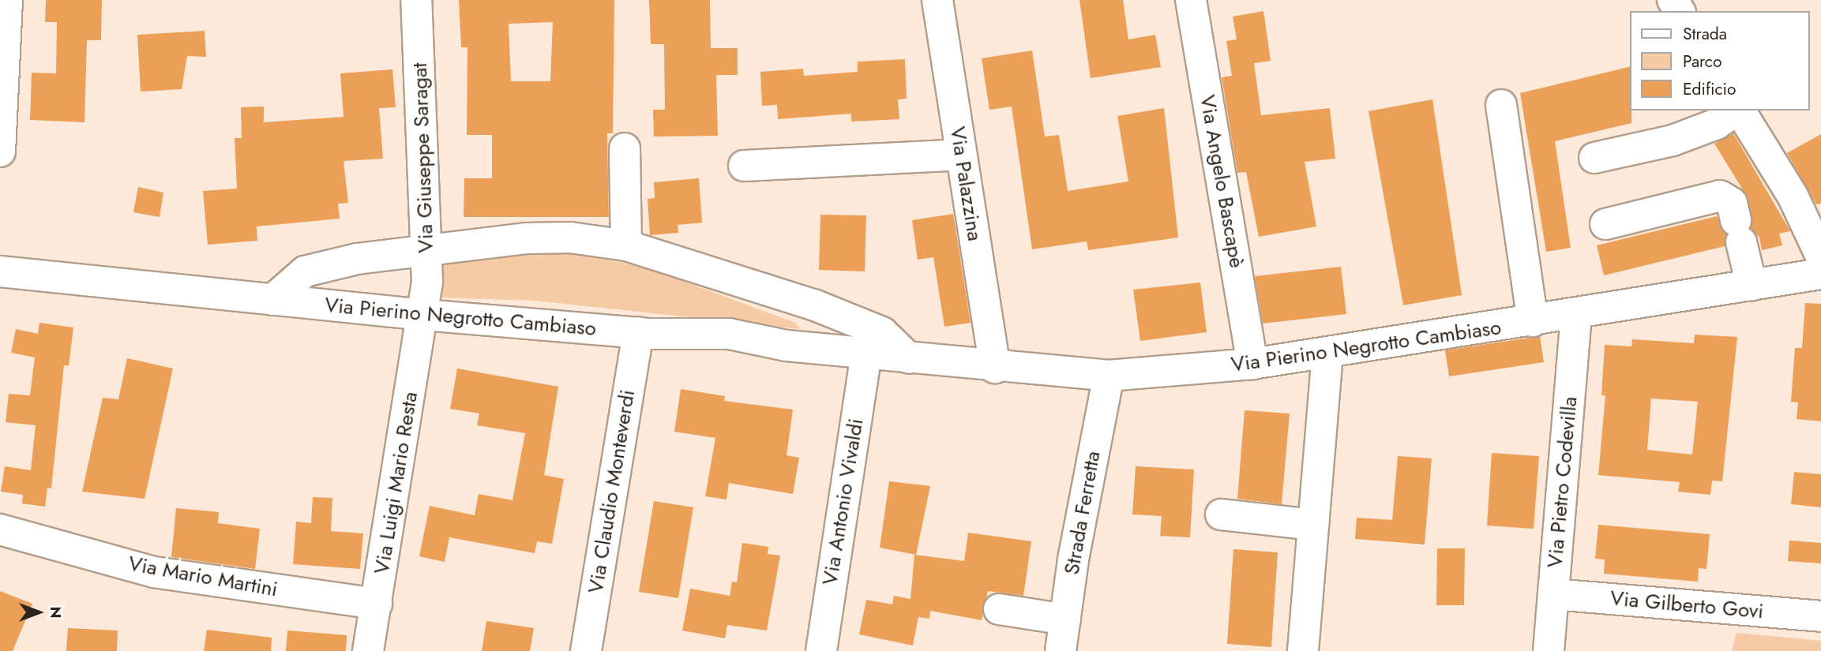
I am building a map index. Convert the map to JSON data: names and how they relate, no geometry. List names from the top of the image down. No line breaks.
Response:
{"streets":{"street":["Via Giuseppe Saragat","Via Angelo Bascapè","Via Palazzina","Via Pierino Negrotto Cambiaso","Via Pietro Codevilla","Via Luigi Mario Resta","Via Claudio Monteverdi","Via Antonio Vivaldi","Strada Ferretta","Via Mario Martini","Via Gilberto Govi"]},"crossings":[["Via Giuseppe Saragat","Via Pierino Negrotto Cambiaso"],["Via Giuseppe Saragat","Via Luigi Mario Resta"],["Via Angelo Bascapè","Via Pierino Negrotto Cambiaso"],["Via Palazzina","Via Pierino Negrotto Cambiaso"],["Via Pierino Negrotto Cambiaso","Via Pietro Codevilla"],["Via Pierino Negrotto Cambiaso","Via Luigi Mario Resta"],["Via Pierino Negrotto Cambiaso","Via Claudio Monteverdi"],["Via Pierino Negrotto Cambiaso","Via Antonio Vivaldi"],["Via Pierino Negrotto Cambiaso","Strada Ferretta"],["Via Pietro Codevilla","Via Gilberto Govi"],["Via Luigi Mario Resta","Via Mario Martini"]],"legend":["Strada","Parco","Edificio"],"north":"right"}
